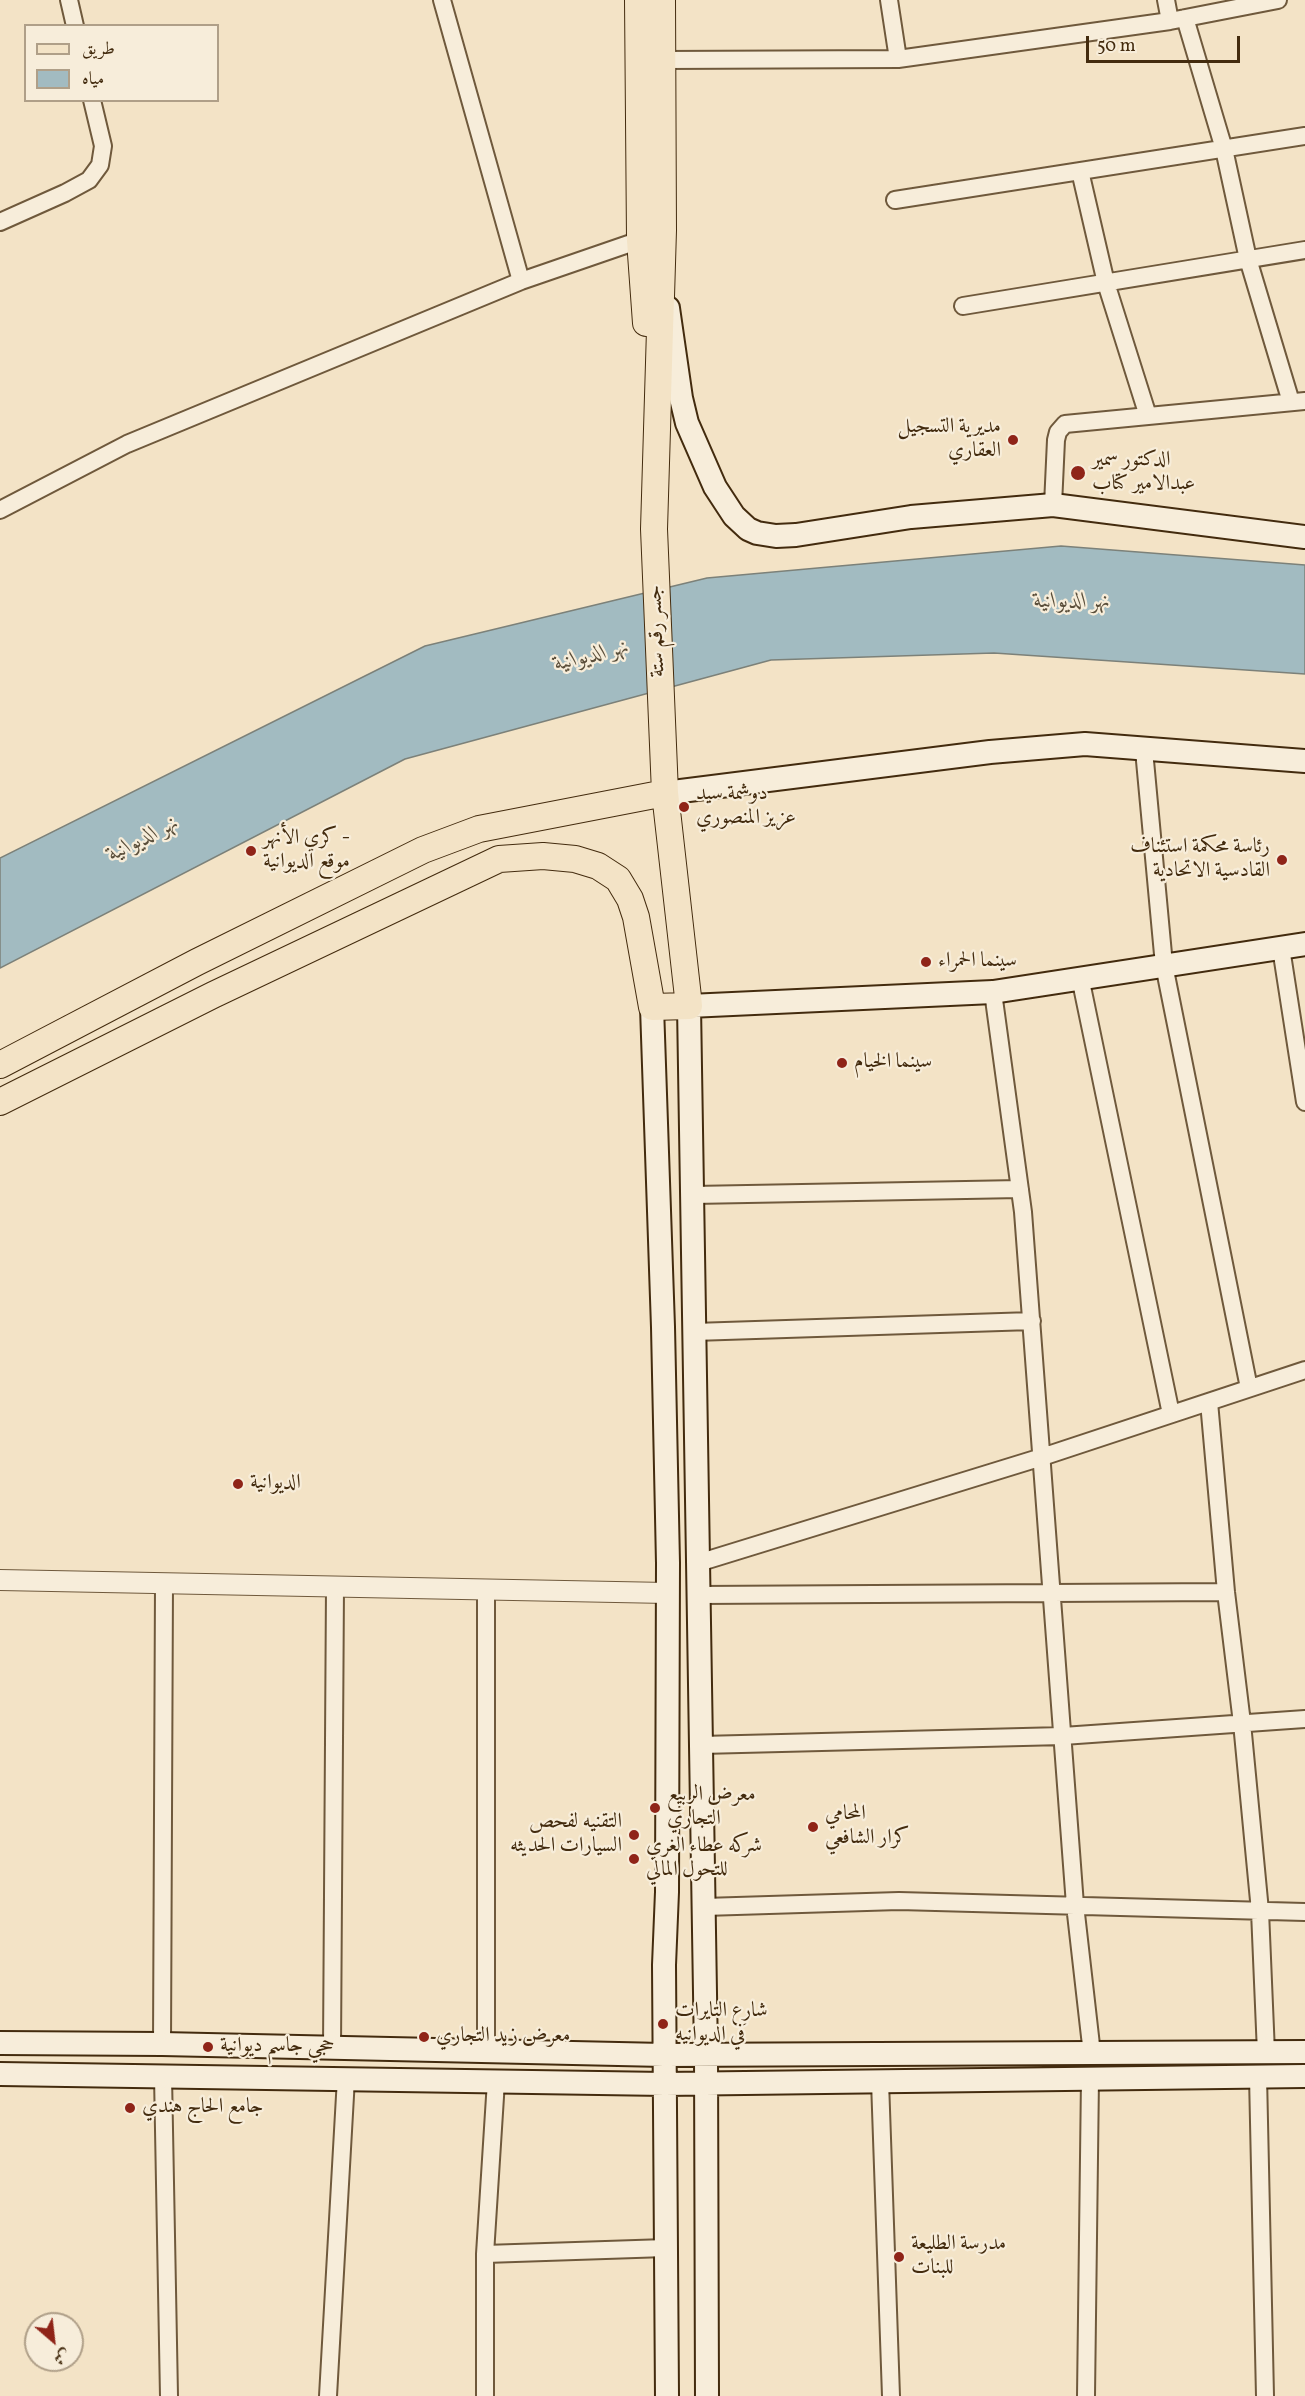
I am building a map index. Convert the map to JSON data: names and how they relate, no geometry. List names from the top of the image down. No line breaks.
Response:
{"streets":{"main road":["جسر رقم ستة"]},"water":["نهر الديوانية"],"places":["مديرية التسجيل العقاري","الدكتور سمير عبدالامير كتاب","دوشمة سيد عزيز المنصوري","كري الأنهر - موقع الديوانية","رئاسة محكمة استئناف القادسية الاتحادية","سينما الحمراء","سينما الخيام","الديوانية","معرض الربيع التجاري","المحامي كرار الشافعي","التقنيه لفحص السيارات الحديثه","شركه عطاء الغري للتحول المالي","شارع التايرات في الديوانيه","معرض زيد التجاري","حجي جاسم ديوانية","جامع الحاج هندي","مدرسة الطليعة للبنات"],"legend":["طريق","مياه"],"scale_bar":"50 m","north":"bottom right"}
